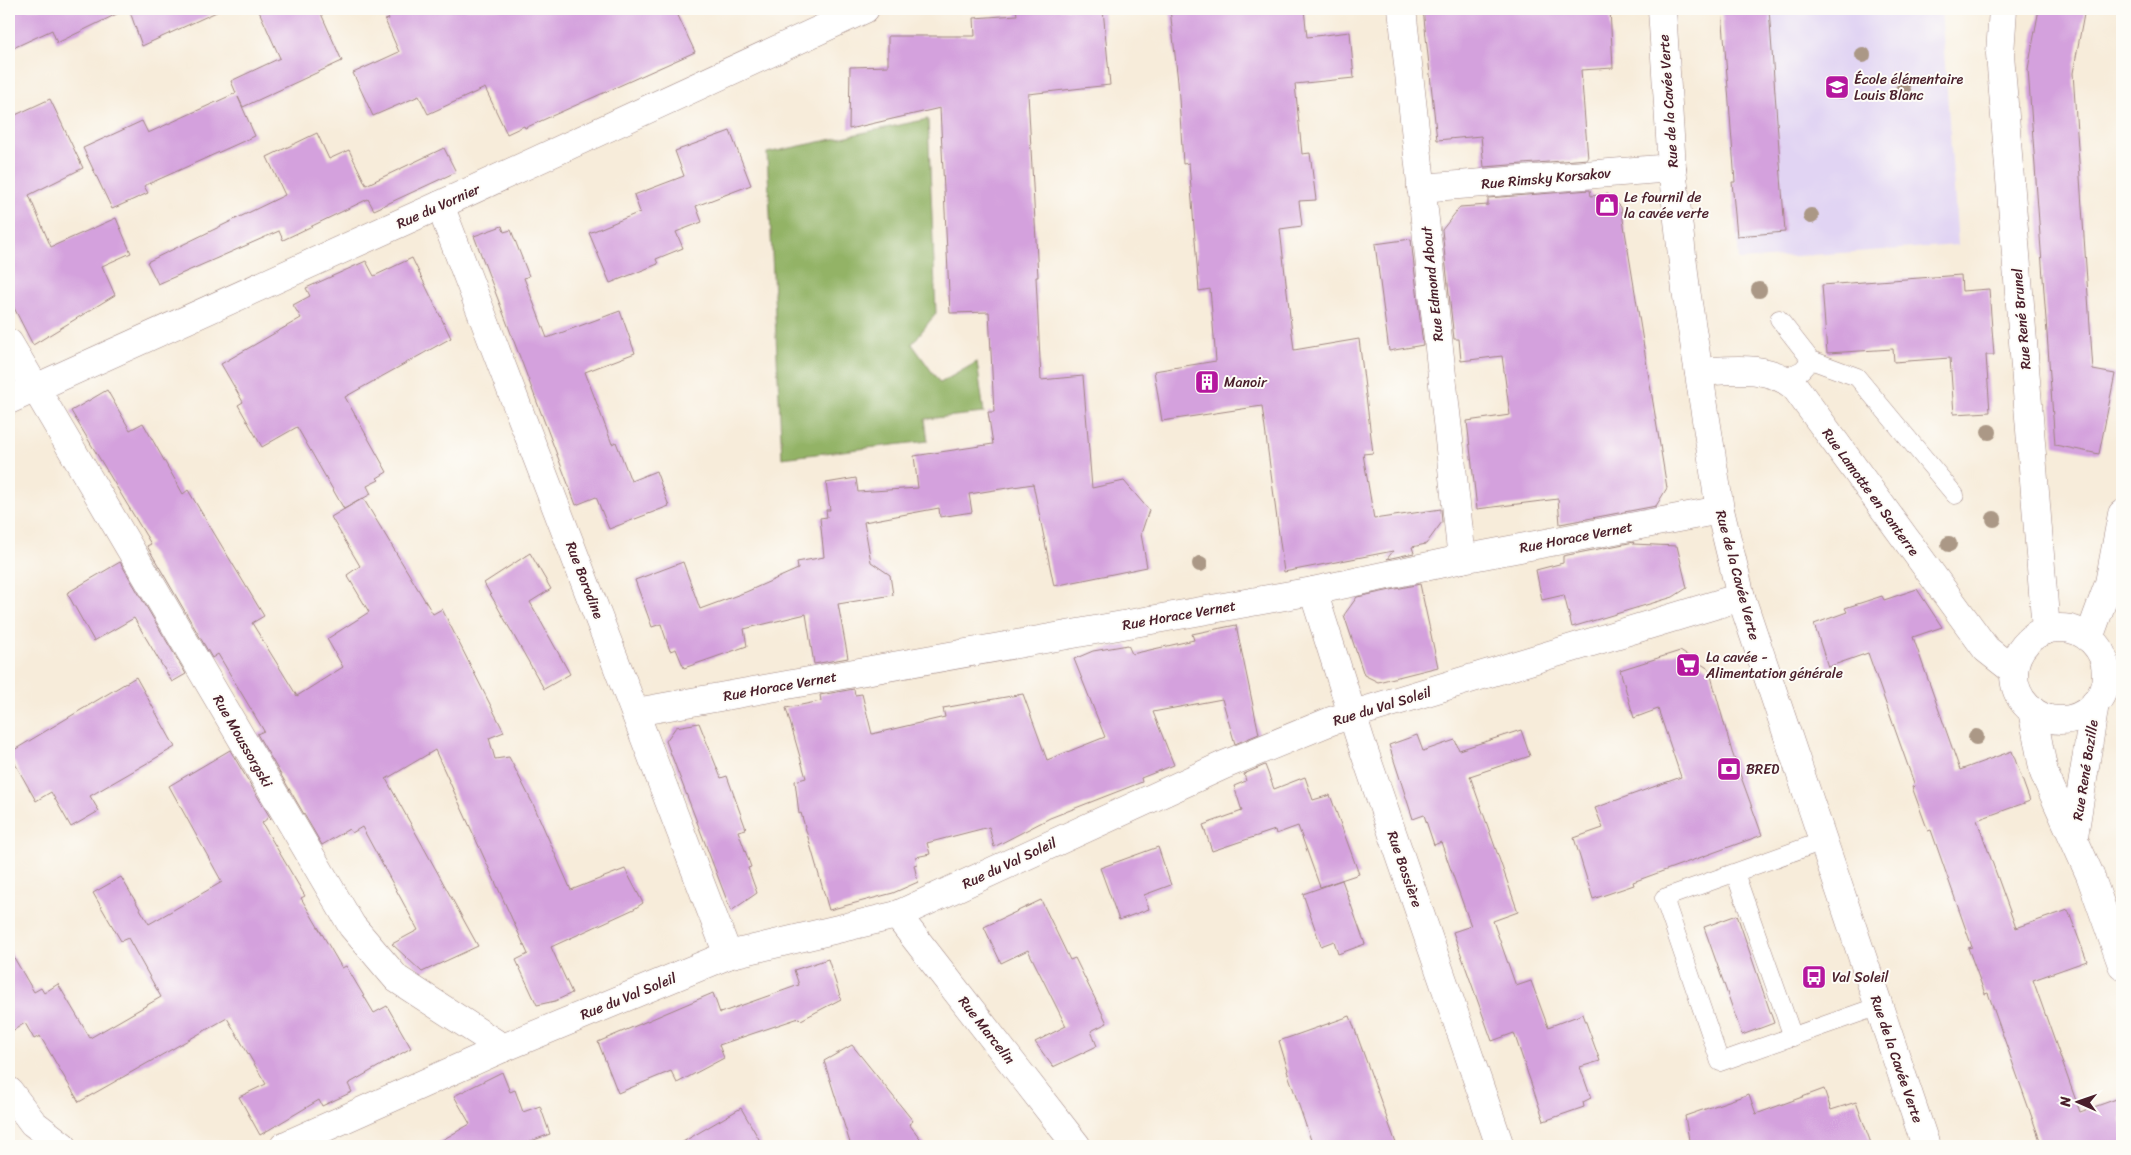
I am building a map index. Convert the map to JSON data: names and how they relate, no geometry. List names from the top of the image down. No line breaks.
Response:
{"streets":{"street":["Rue de la Cavée Verte","Rue Rimsky Korsakov","Rue du Vornier","Rue Edmond About","Rue René Brunel","Rue Lamotte en Santerre","Rue Horace Vernet","Rue Borodine","Rue du Val Soleil","Rue Moussorgski","Rue René Bazille","Rue Bossière","Rue Marcelin"]},"crossings":[["Rue de la Cavée Verte","Rue Rimsky Korsakov"],["Rue de la Cavée Verte","Rue Horace Vernet"],["Rue de la Cavée Verte","Rue du Val Soleil"],["Rue Rimsky Korsakov","Rue Edmond About"],["Rue du Vornier","Rue Borodine"],["Rue du Vornier","Rue Moussorgski"],["Rue Edmond About","Rue Horace Vernet"],["Rue René Brunel","Rue Lamotte en Santerre"],["Rue René Brunel","Rue René Bazille"],["Rue Lamotte en Santerre","Rue René Bazille"],["Rue Horace Vernet","Rue Borodine"],["Rue Horace Vernet","Rue Bossière"],["Rue Borodine","Rue du Val Soleil"],["Rue du Val Soleil","Rue Moussorgski"],["Rue du Val Soleil","Rue Bossière"],["Rue du Val Soleil","Rue Marcelin"]],"places":{"school or university":["École élémentaire Louis Blanc"],"shop":["Le fournil de la cavée verte"],"building":["Manoir"],"supermarket":["La cavée - Alimentation générale"],"bank":["BRED"],"bus stop":["Val Soleil"]},"north":"left"}
